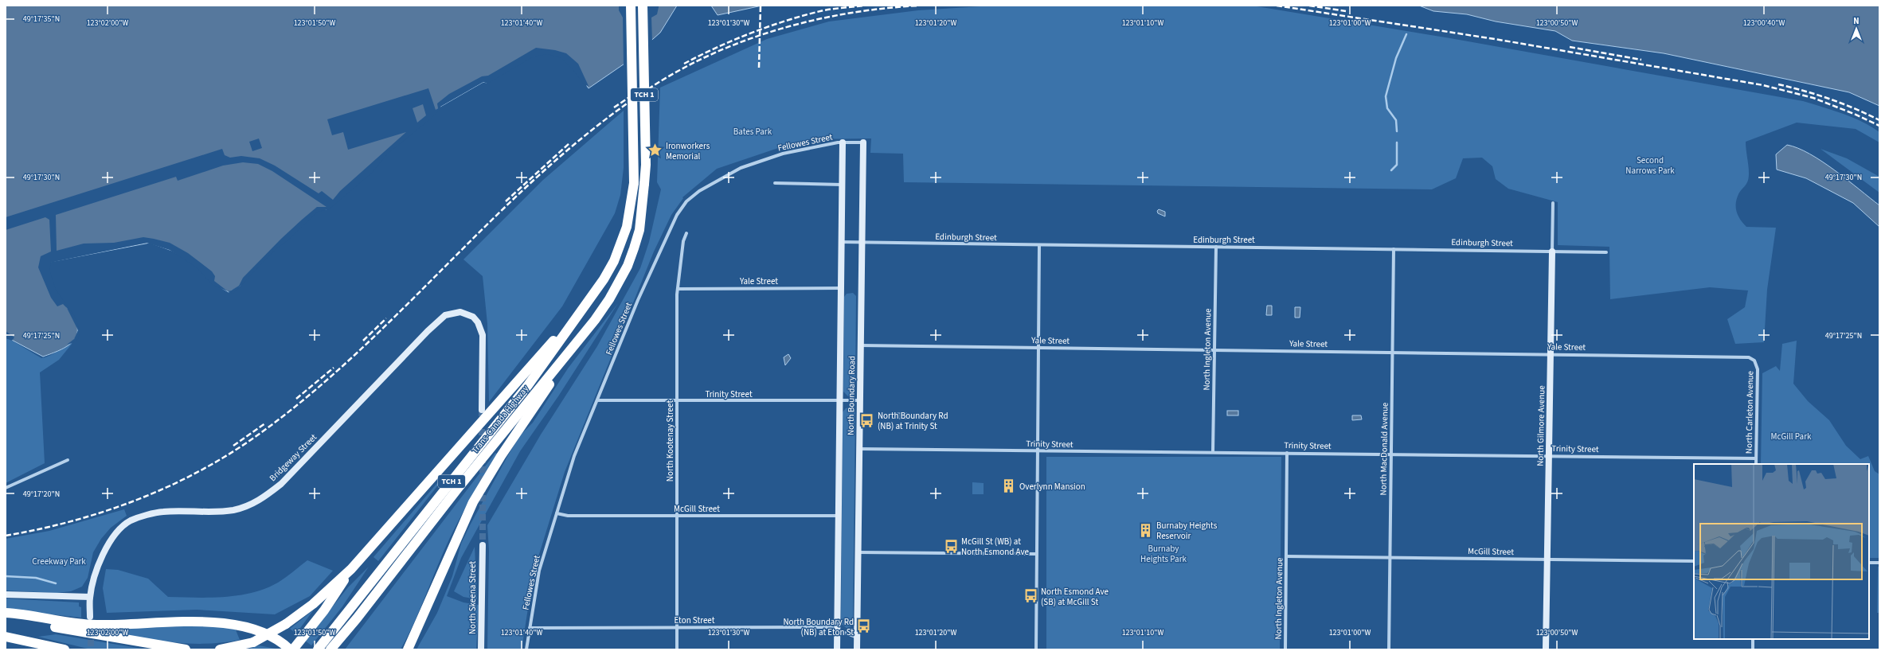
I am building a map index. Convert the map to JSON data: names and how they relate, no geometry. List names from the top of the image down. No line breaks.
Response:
{"streets":{"highway":["TCH 1","Trans-Canada Highway"],"street":["Fellowes Street","Edinburgh Street","Yale Street","North Ingleton Avenue","Trinity Street","North Boundary Road","North Carleton Avenue","North Gilmore Avenue","North Kootenay Street","North MacDonald Avenue","Bridgeway Street","McGill Street","North Skeena Street","Eton Street"]},"crossings":[["Fellowes Street","Trinity Street"],["Fellowes Street","North Boundary Road"],["Fellowes Street","McGill Street"],["Fellowes Street","Eton Street"],["Edinburgh Street","North Ingleton Avenue"],["Edinburgh Street","North Boundary Road"],["Edinburgh Street","North Gilmore Avenue"],["Edinburgh Street","North MacDonald Avenue"],["Yale Street","North Ingleton Avenue"],["Yale Street","North Boundary Road"],["Yale Street","North Carleton Avenue"],["Yale Street","North Gilmore Avenue"],["Yale Street","North Kootenay Street"],["Yale Street","North MacDonald Avenue"],["North Ingleton Avenue","Trinity Street"],["North Ingleton Avenue","McGill Street"],["Trinity Street","North Boundary Road"],["Trinity Street","North Carleton Avenue"],["Trinity Street","North Gilmore Avenue"],["Trinity Street","North Kootenay Street"],["Trinity Street","North MacDonald Avenue"],["North Boundary Road","McGill Street"],["North Boundary Road","Eton Street"],["North Gilmore Avenue","McGill Street"],["North Kootenay Street","McGill Street"],["North Kootenay Street","Eton Street"],["North MacDonald Avenue","McGill Street"]],"parks":["Bates Park","Second Narrows Park","McGill Park","Burnaby Heights Park","Creekway Park"],"places":{"place":["Ironworkers Memorial"],"bus stop":["North Boundary Rd (NB) at Trinity St","McGill St (WB) at North Esmond Ave","North Esmond Ave (SB) at McGill St","North Boundary Rd (NB) at Eton St"],"building":["Overlynn Mansion","Burnaby Heights Reservoir"]},"north":"top","coordinates":["49°17'35\"N","123°02'00\"W","123°01'50\"W","123°01'40\"W","123°01'30\"W","123°01'20\"W","123°01'10\"W","123°01'00\"W","123°00'50\"W","123°00'40\"W","49°17'30\"N","49°17'25\"N","49°17'20\"N"]}
